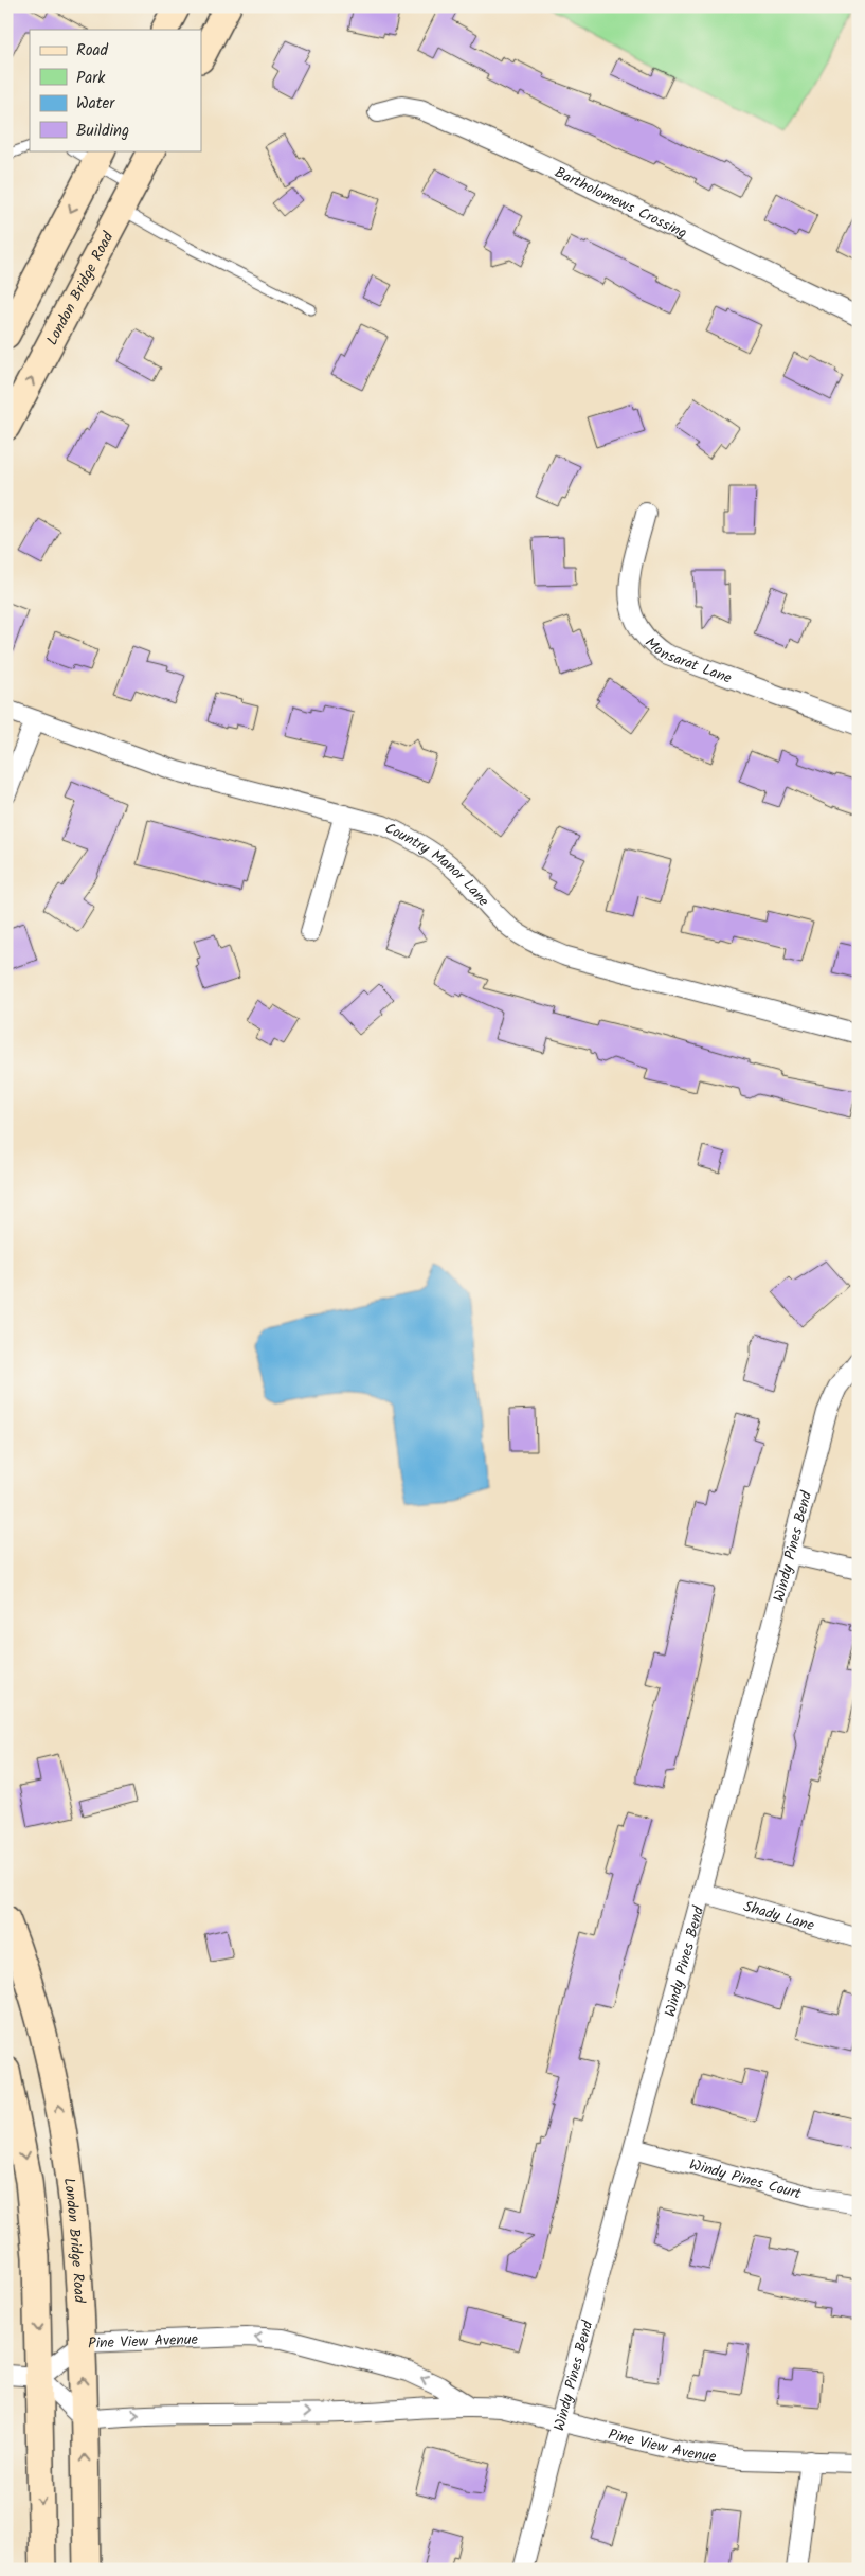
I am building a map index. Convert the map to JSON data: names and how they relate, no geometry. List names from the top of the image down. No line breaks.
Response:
{"streets":{"main road":["London Bridge Road"],"street":["Bartholomews Crossing","Monsarat Lane","Country Manor Lane","Windy Pines Bend","Shady Lane","Windy Pines Court","Pine View Avenue"]},"crossings":[["London Bridge Road","Pine View Avenue"],["Windy Pines Bend","Shady Lane"],["Windy Pines Bend","Windy Pines Court"],["Windy Pines Bend","Pine View Avenue"]],"legend":["Road","Park","Water","Building"]}
